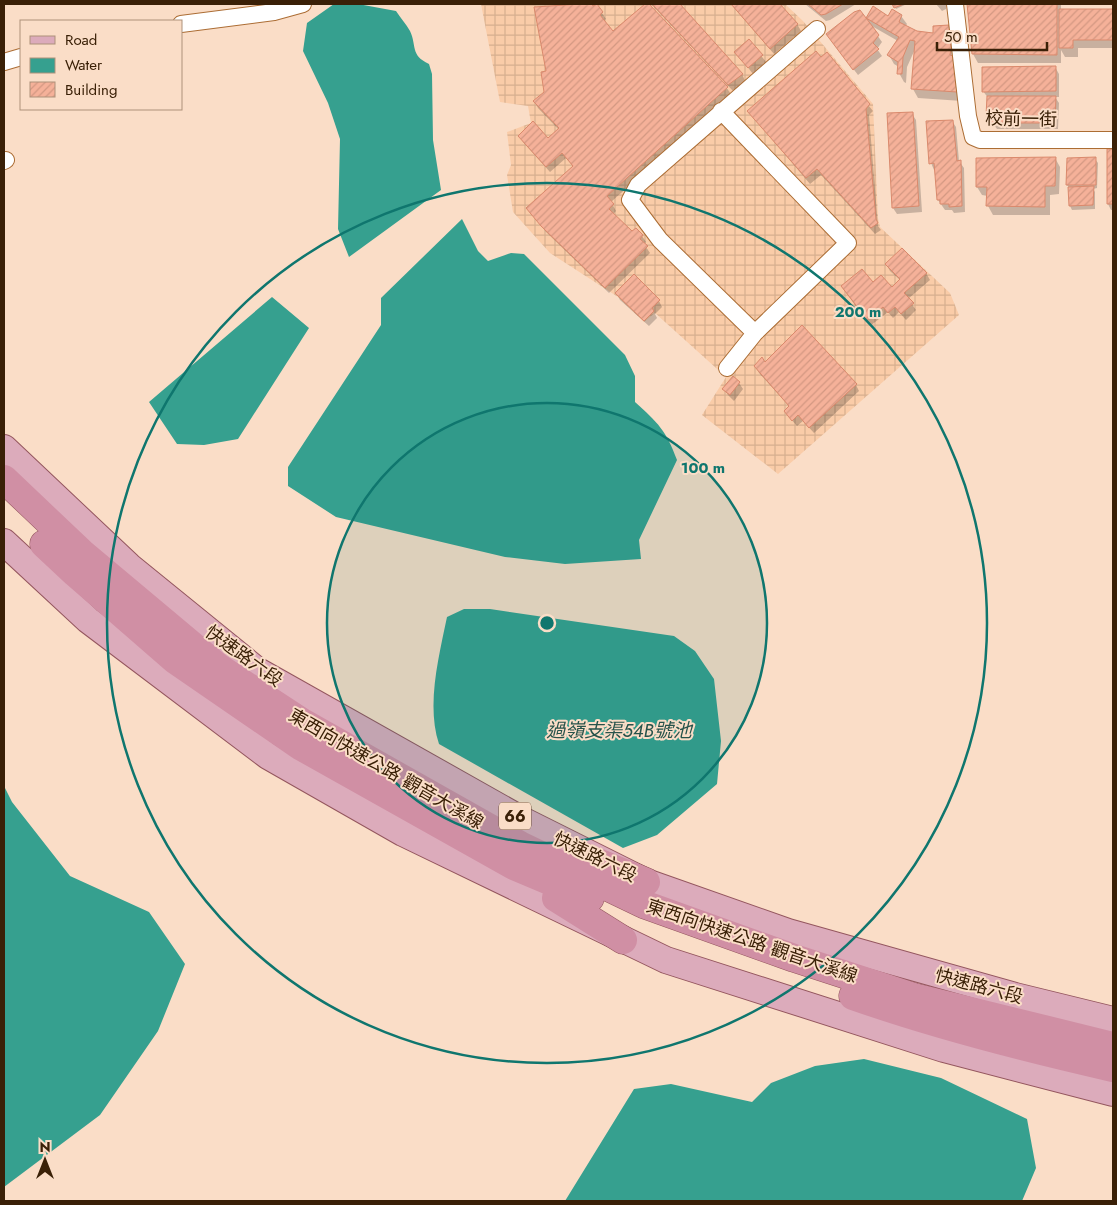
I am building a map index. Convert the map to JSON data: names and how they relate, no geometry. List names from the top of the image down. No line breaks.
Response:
{"streets":{"highway":["東西向快速公路 觀音大溪線","66"],"main road":["快速路六段"],"street":["校前一街"]},"water":["過嶺支渠54B號池"],"legend":["Road","Water","Building"],"scale_bar":"50 m","north":"top","rings":["200 m","100 m"]}
